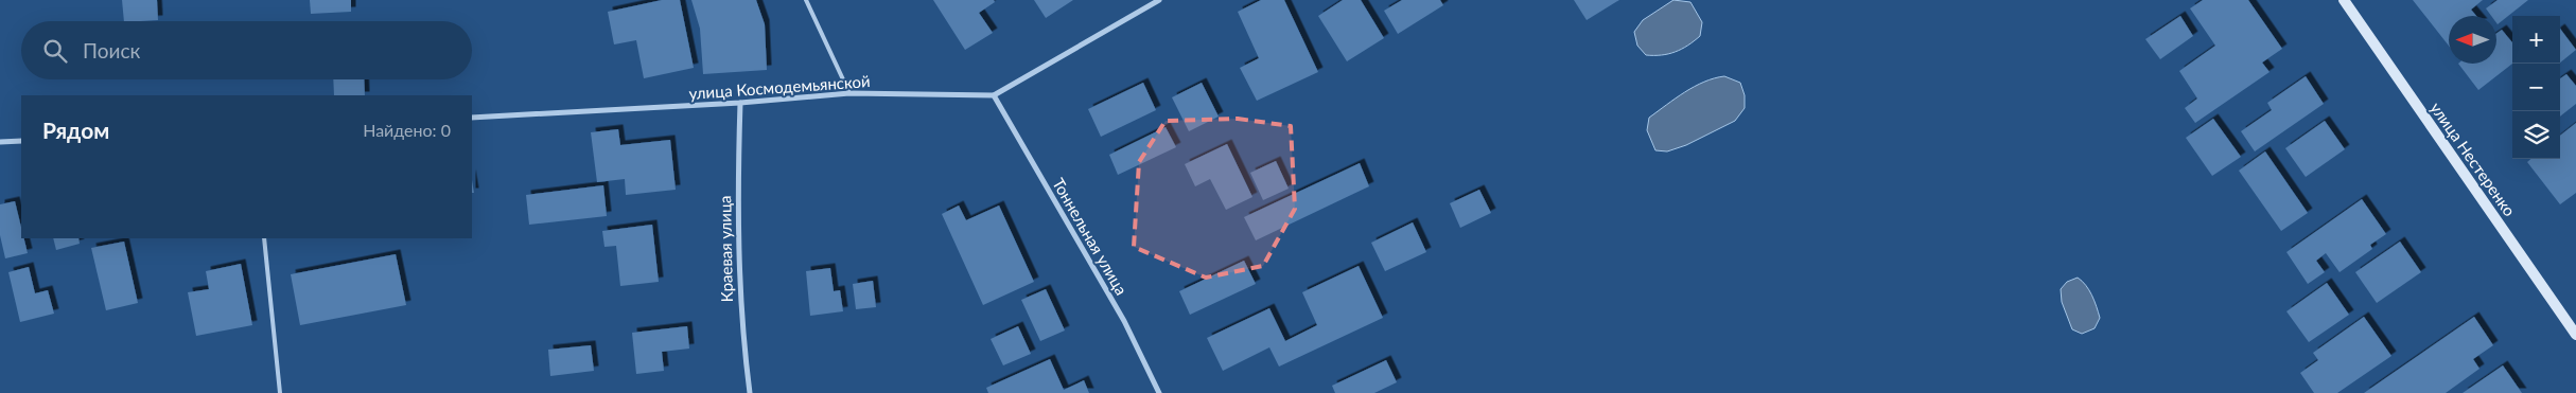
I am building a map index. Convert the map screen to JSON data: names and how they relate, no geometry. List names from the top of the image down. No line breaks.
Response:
{"streets":{"street":["улица Космодемьянской","улица Нестеренко","Тоннельная улица","Краевая улица"]},"crossings":[["улица Космодемьянской","Тоннельная улица"],["улица Космодемьянской","Краевая улица"]],"north":"left","page":{"map_buttons":["+","−"],"search":"Поиск","heading":["Рядом","Найдено: 0"]}}
